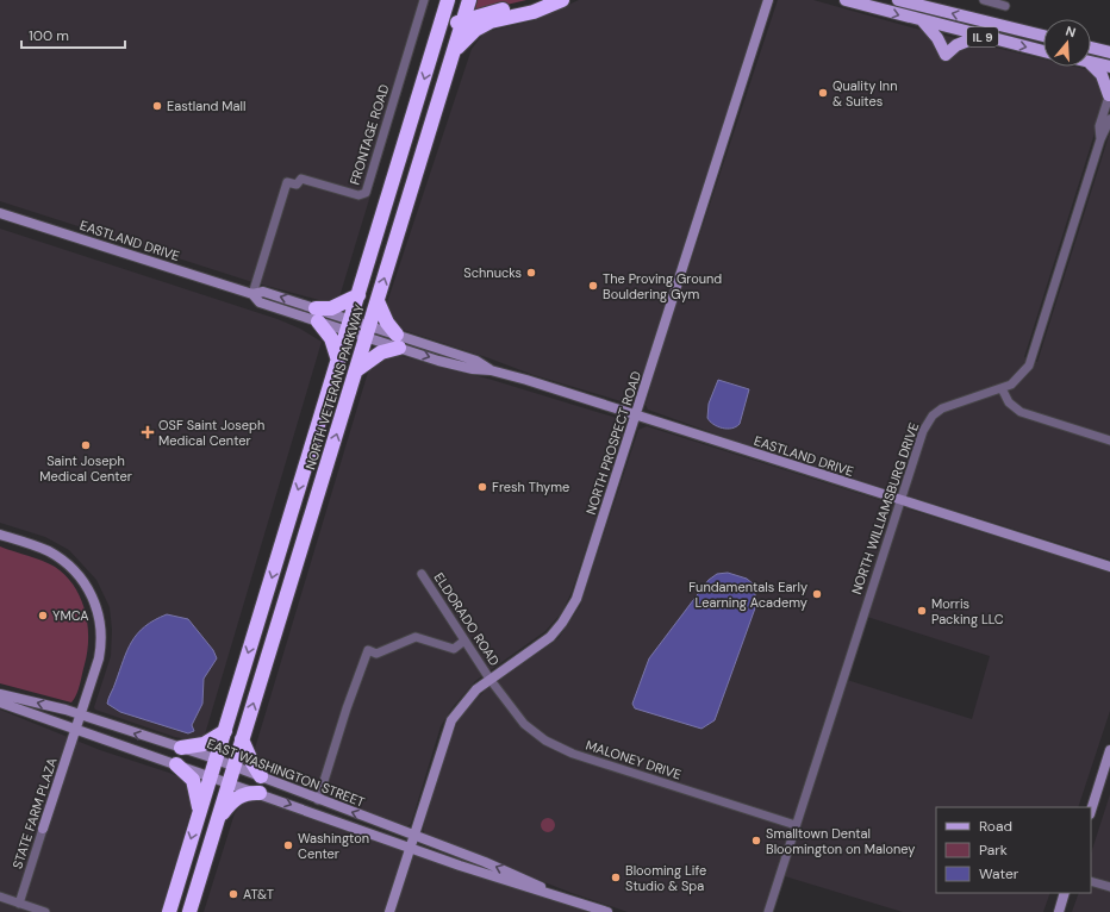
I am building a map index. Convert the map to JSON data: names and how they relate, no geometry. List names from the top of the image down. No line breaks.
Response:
{"streets":{"highway":["NORTH VETERANS PARKWAY"],"main road":["IL 9","EASTLAND DRIVE","NORTH PROSPECT ROAD","EAST WASHINGTON STREET","STATE FARM PLAZA"],"street":["FRONTAGE ROAD","NORTH WILLIAMSBURG DRIVE","ELDORADO ROAD","MALONEY DRIVE"]},"crossings":[["FRONTAGE ROAD","EASTLAND DRIVE"],["EASTLAND DRIVE","NORTH VETERANS PARKWAY"],["EASTLAND DRIVE","NORTH PROSPECT ROAD"],["EASTLAND DRIVE","NORTH WILLIAMSBURG DRIVE"],["NORTH VETERANS PARKWAY","EAST WASHINGTON STREET"],["NORTH PROSPECT ROAD","ELDORADO ROAD"],["NORTH PROSPECT ROAD","MALONEY DRIVE"],["NORTH PROSPECT ROAD","EAST WASHINGTON STREET"],["NORTH WILLIAMSBURG DRIVE","MALONEY DRIVE"],["ELDORADO ROAD","MALONEY DRIVE"],["EAST WASHINGTON STREET","STATE FARM PLAZA"]],"places":{"other":["Quality Inn & Suites","Eastland Mall","Schnucks","The Proving Ground Bouldering Gym","Saint Joseph Medical Center","Fresh Thyme","Fundamentals Early Learning Academy","Morris Packing LLC","YMCA","Smalltown Dental Bloomington on Maloney","Washington Center","Blooming Life Studio & Spa","AT&T"],"health":["OSF Saint Joseph Medical Center"]},"legend":["Road","Park","Water"],"scale_bar":"100 m","north":"top"}
